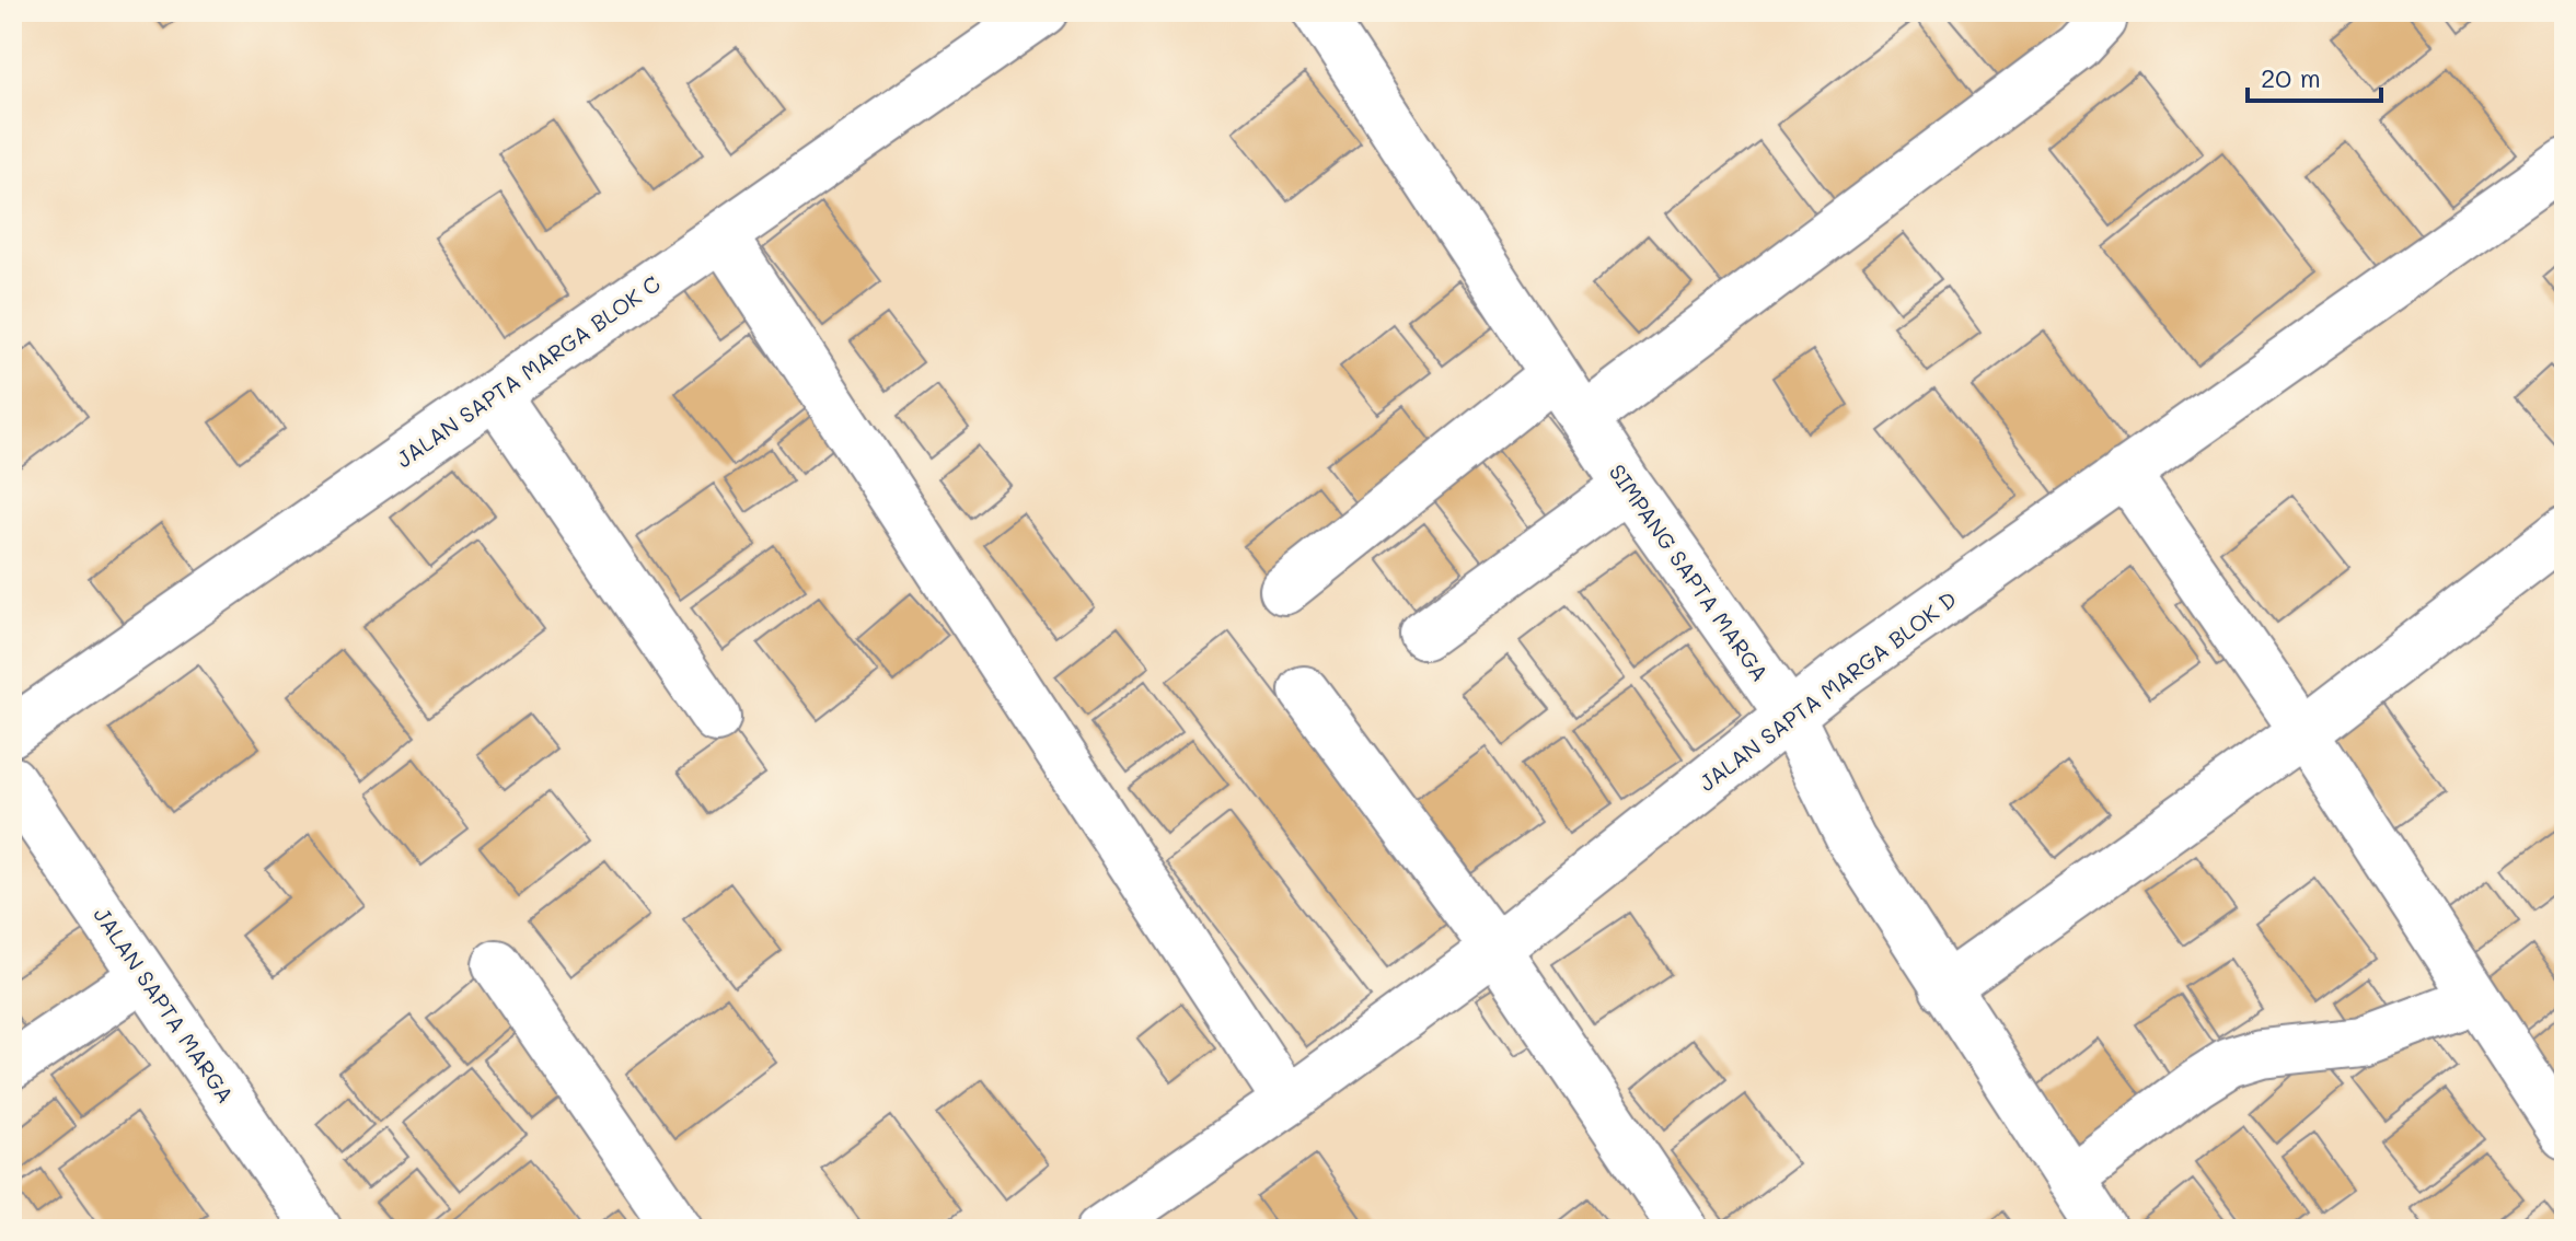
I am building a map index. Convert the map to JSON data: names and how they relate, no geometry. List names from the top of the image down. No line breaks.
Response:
{"streets":{"street":["JALAN SAPTA MARGA BLOK C","SIMPANG SAPTA MARGA","JALAN SAPTA MARGA BLOK D","JALAN SAPTA MARGA"]},"crossings":[["SIMPANG SAPTA MARGA","JALAN SAPTA MARGA BLOK D"]],"scale_bar":"20 m"}
